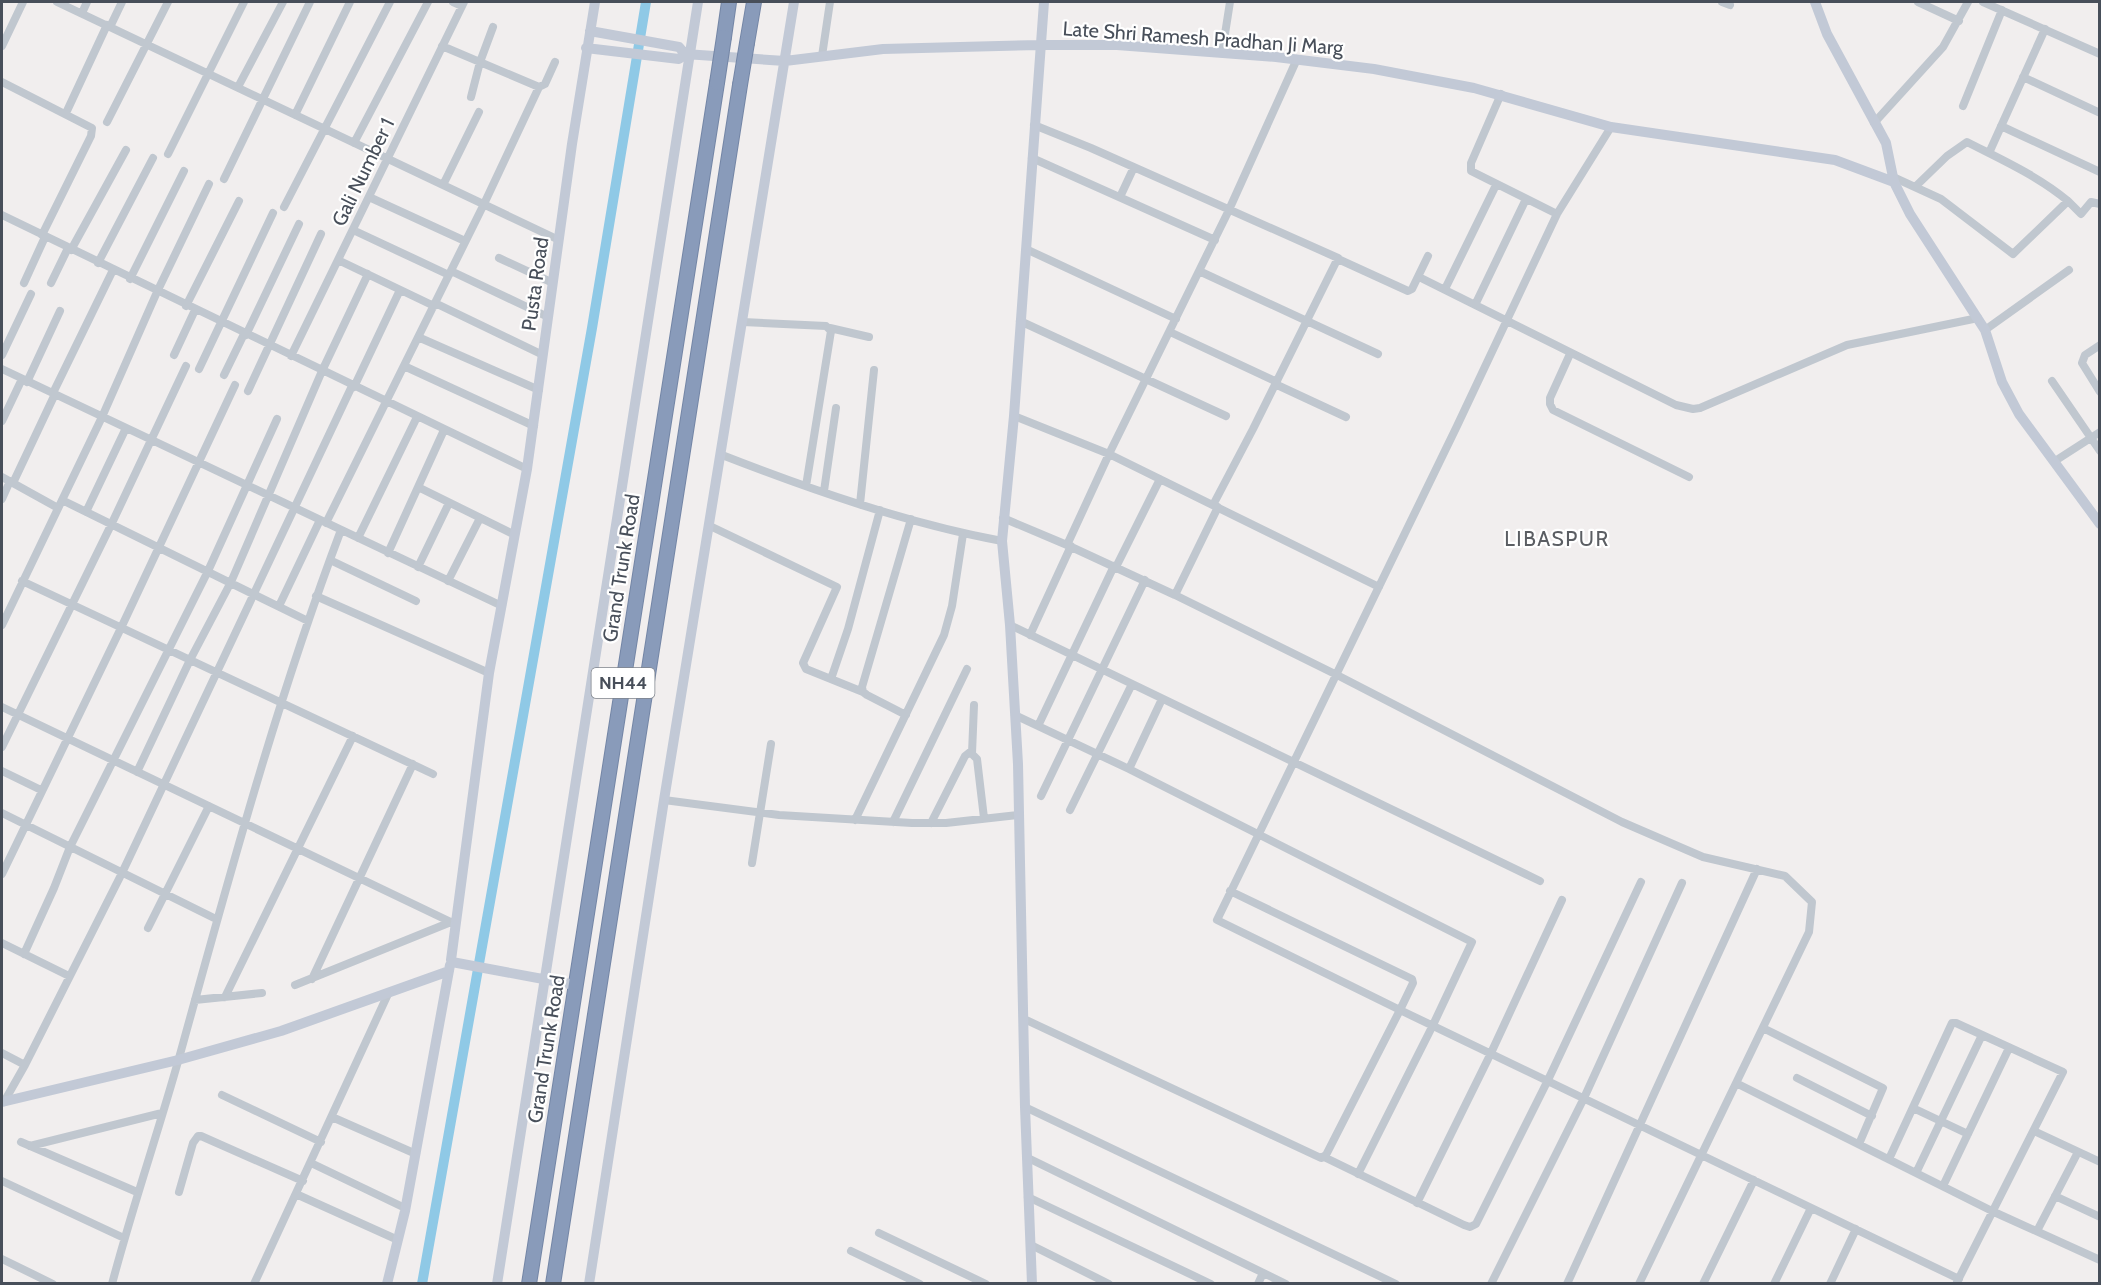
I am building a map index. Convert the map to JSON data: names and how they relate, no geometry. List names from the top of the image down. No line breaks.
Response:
{"streets":{"highway":["Grand Trunk Road","NH44"],"street":["Late Shri Ramesh Pradhan Ji Marg","Gali Number 1","Pusta Road"]},"districts":["LIBASPUR"]}
